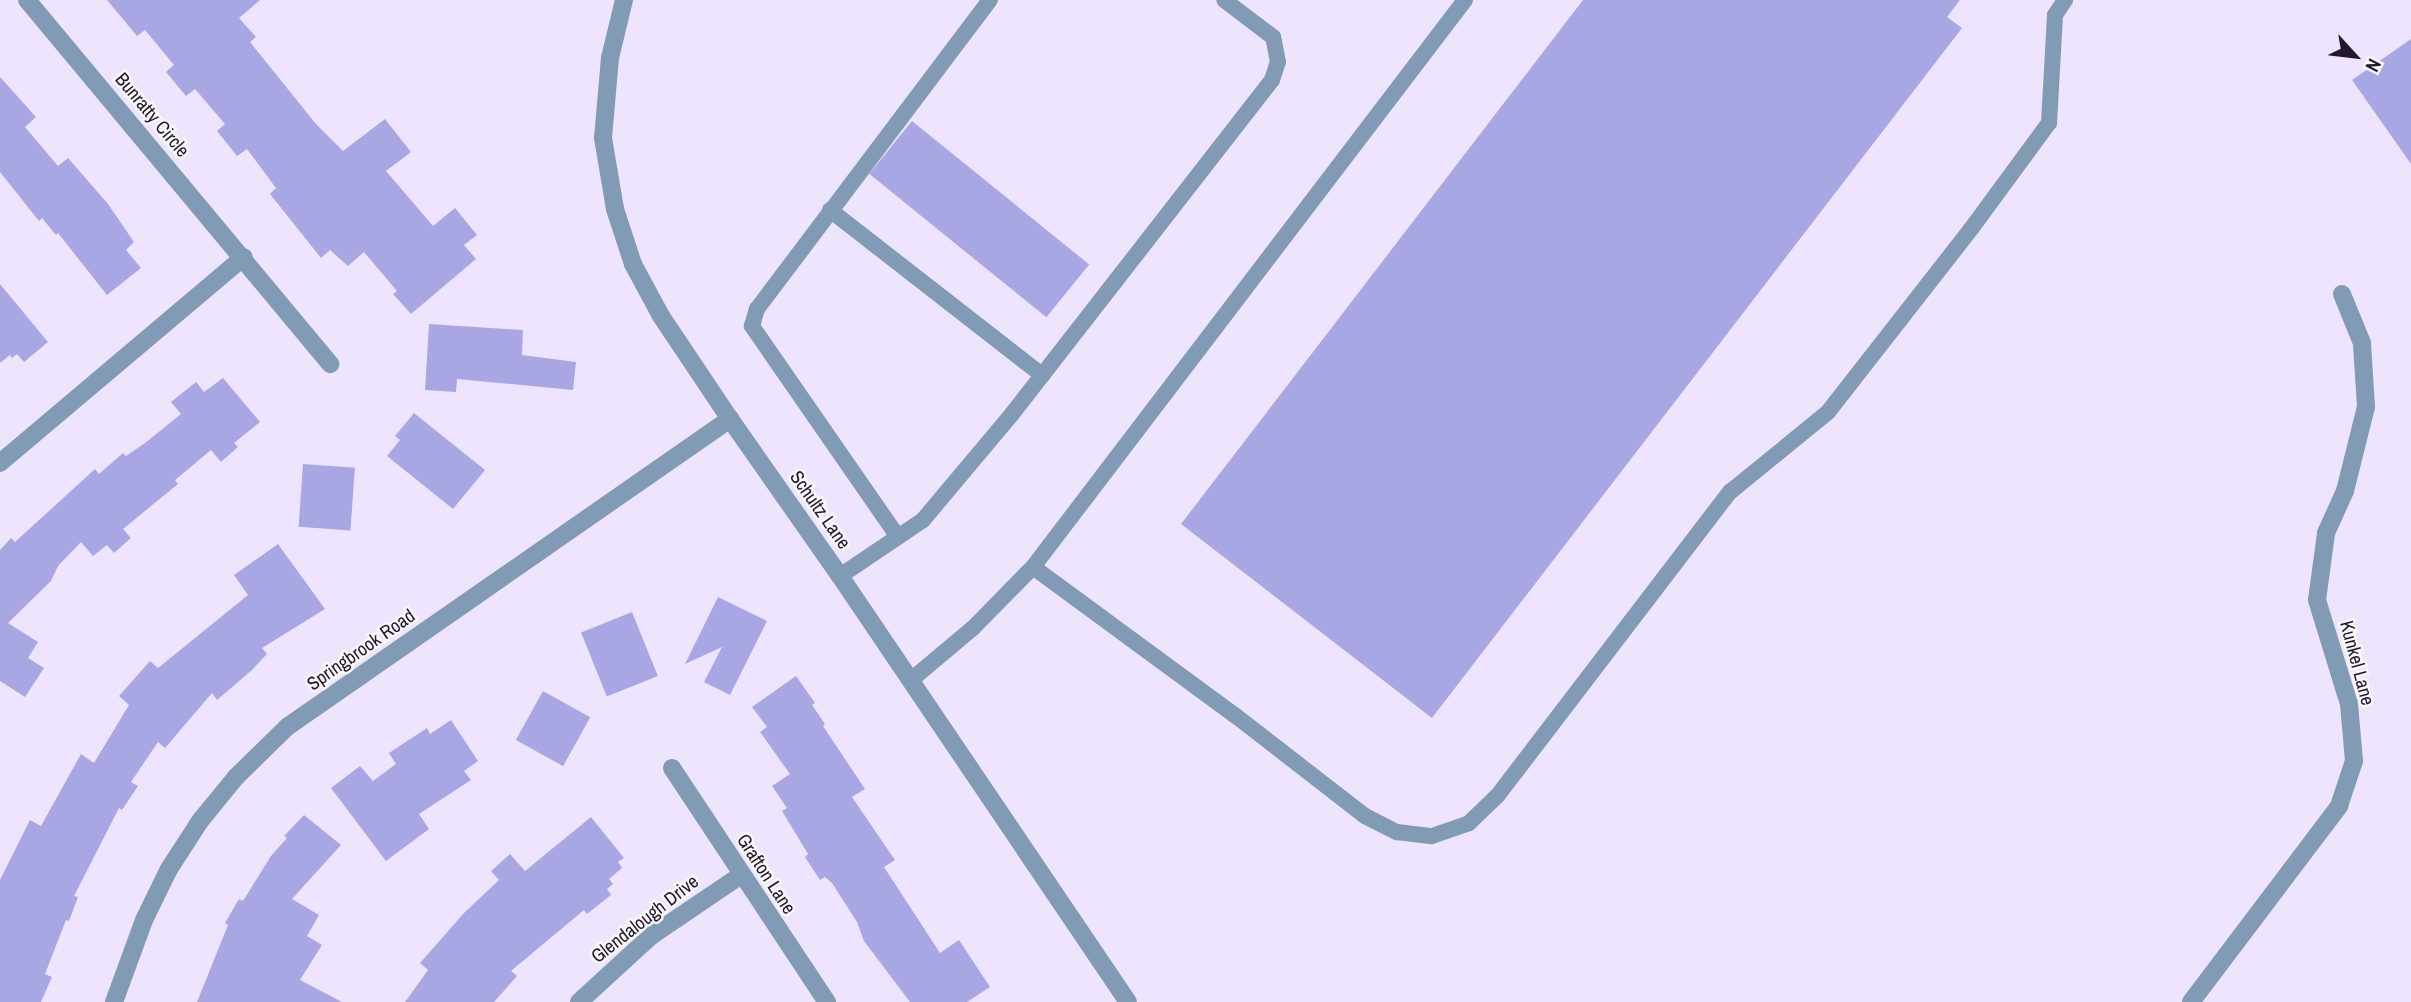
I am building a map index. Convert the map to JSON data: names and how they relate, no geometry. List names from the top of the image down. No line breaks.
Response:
{"streets":{"street":["Bunratty Circle","Schultz Lane","Springbrook Road","Kunkel Lane","Grafton Lane","Glendalough Drive"]},"crossings":[["Schultz Lane","Springbrook Road"],["Grafton Lane","Glendalough Drive"]],"north":"bottom right"}
